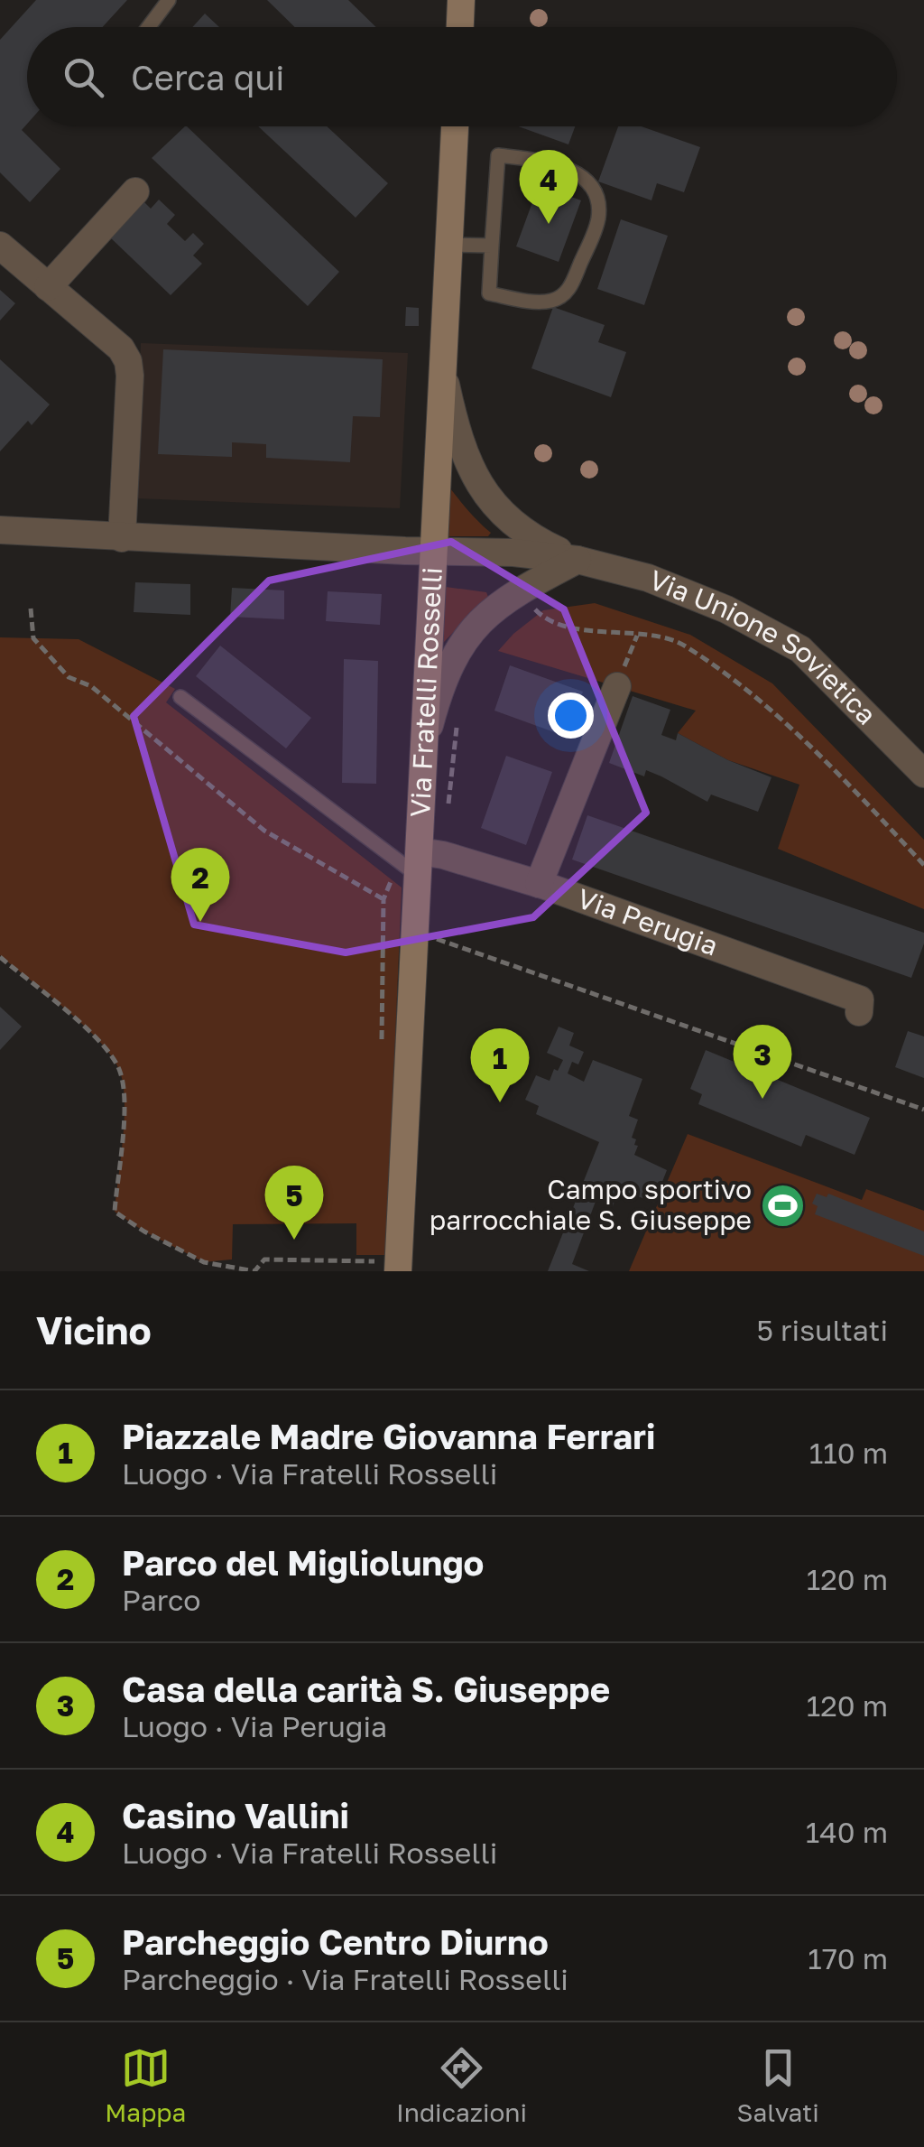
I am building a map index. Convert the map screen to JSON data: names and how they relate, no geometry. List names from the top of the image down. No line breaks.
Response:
{"streets":{"street":["Via Unione Sovietica","Via Fratelli Rosselli","Via Perugia"]},"crossings":[["Via Unione Sovietica","Via Fratelli Rosselli"],["Via Fratelli Rosselli","Via Perugia"]],"places":{"sports":["Campo sportivo parrocchiale S. Giuseppe"]},"page":{"search":"Cerca qui","pins":["4","2","3","1","5"],"heading":["Vicino","5 risultati"],"list":[{"mark":"1","name":"Piazzale Madre Giovanna Ferrari","note":"Luogo · Via Fratelli Rosselli","value":"110 m"},{"mark":"2","name":"Parco del Migliolungo","note":"Parco","value":"120 m"},{"mark":"3","name":"Casa della carità S. Giuseppe","note":"Luogo · Via Perugia","value":"120 m"},{"mark":"4","name":"Casino Vallini","note":"Luogo · Via Fratelli Rosselli","value":"140 m"},{"mark":"5","name":"Parcheggio Centro Diurno","note":"Parcheggio · Via Fratelli Rosselli","value":"170 m"}],"nav":["Mappa","Indicazioni","Salvati"]}}
